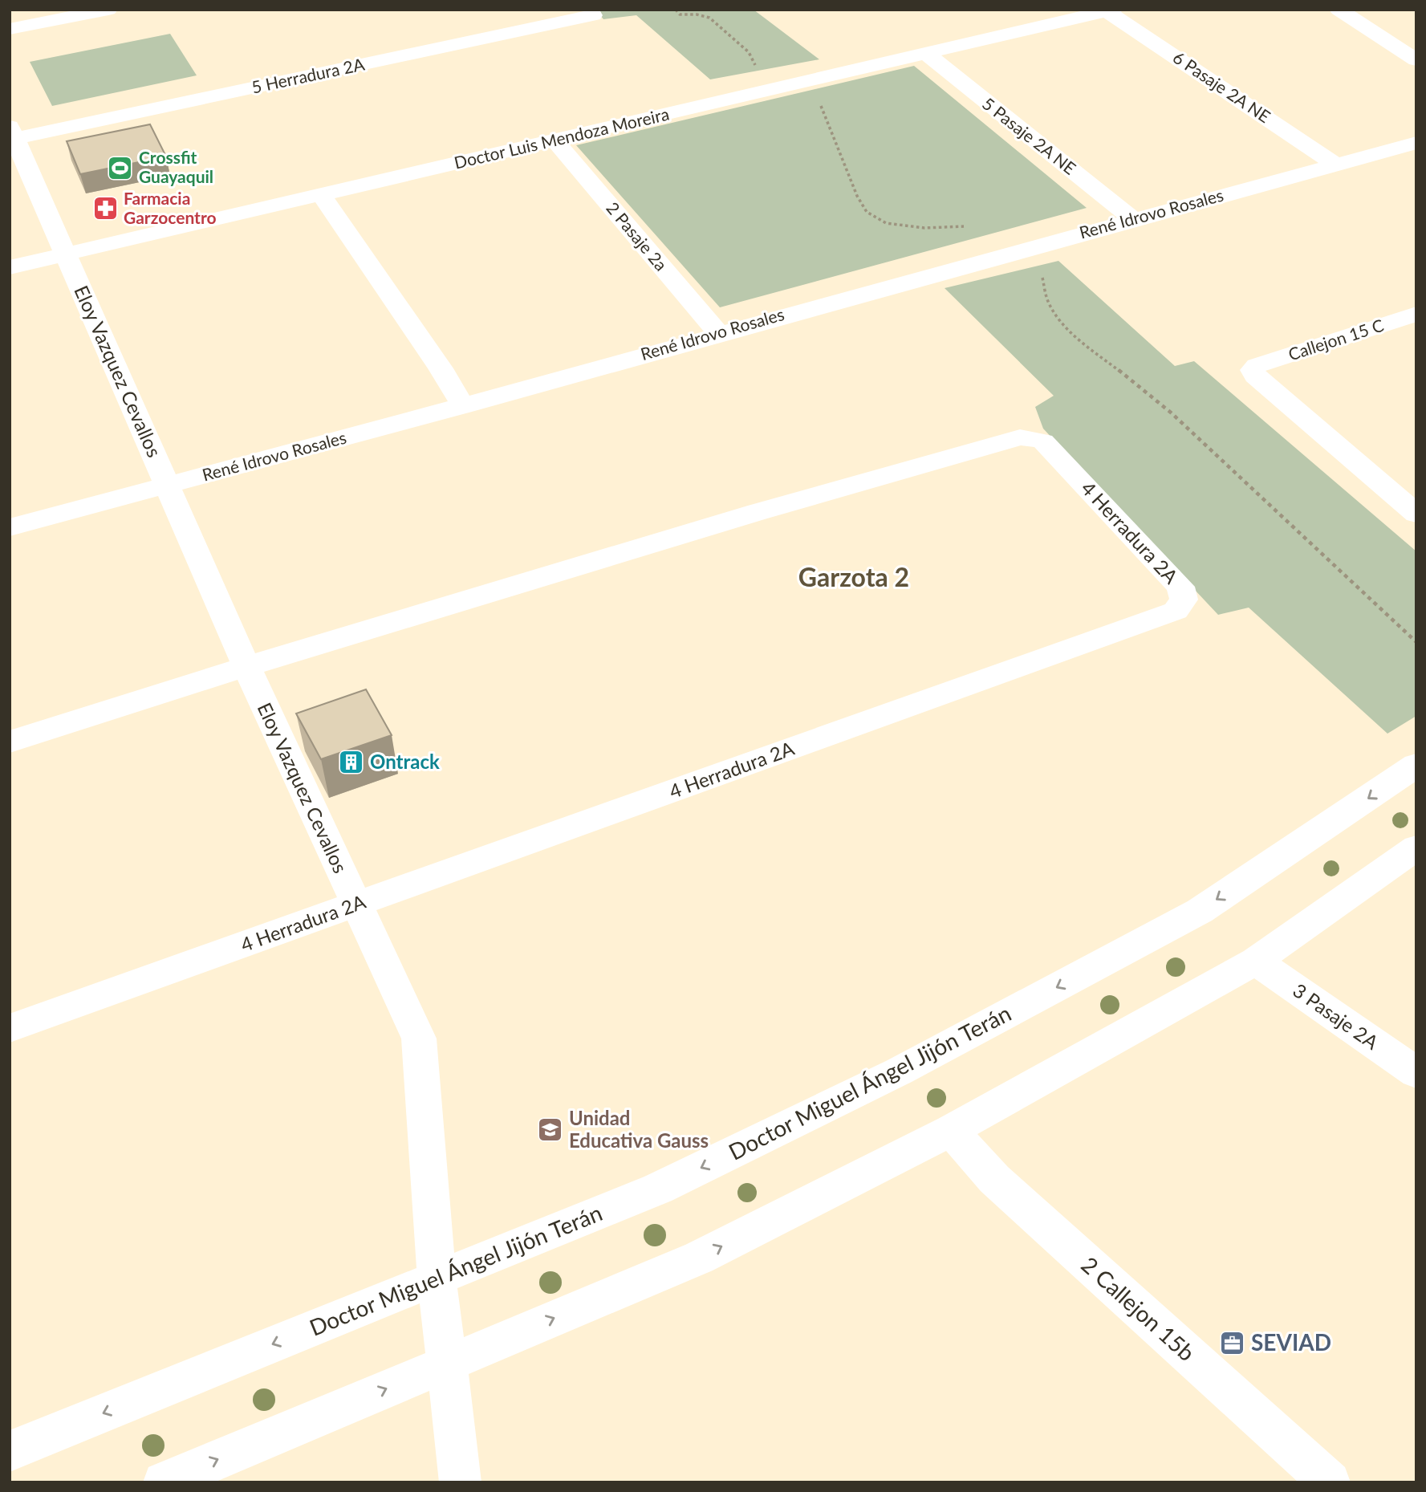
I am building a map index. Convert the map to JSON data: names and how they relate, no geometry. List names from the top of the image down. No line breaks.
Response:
{"streets":{"street":["5 Herradura 2A","6 Pasaje 2A NE","5 Pasaje 2A NE","Doctor Luis Mendoza Moreira","René Idrovo Rosales","2 Pasaje 2a","Callejon 15 C","Eloy Vazquez Cevallos","4 Herradura 2A","3 Pasaje 2A","Doctor Miguel Ángel Jijón Terán","2 Callejon 15b"]},"crossings":[["5 Herradura 2A","Eloy Vazquez Cevallos"],["6 Pasaje 2A NE","Doctor Luis Mendoza Moreira"],["6 Pasaje 2A NE","René Idrovo Rosales"],["5 Pasaje 2A NE","Doctor Luis Mendoza Moreira"],["5 Pasaje 2A NE","René Idrovo Rosales"],["Doctor Luis Mendoza Moreira","2 Pasaje 2a"],["Doctor Luis Mendoza Moreira","Eloy Vazquez Cevallos"],["René Idrovo Rosales","2 Pasaje 2a"],["René Idrovo Rosales","Eloy Vazquez Cevallos"],["Eloy Vazquez Cevallos","4 Herradura 2A"],["Eloy Vazquez Cevallos","Doctor Miguel Ángel Jijón Terán"]],"districts":["Garzota 2"],"places":{"sports":["Crossfit Guayaquil"],"pharmacy":["Farmacia Garzocentro"],"building":["Ontrack"],"school or university":["Unidad Educativa Gauss"],"office":["SEVIAD"]}}
